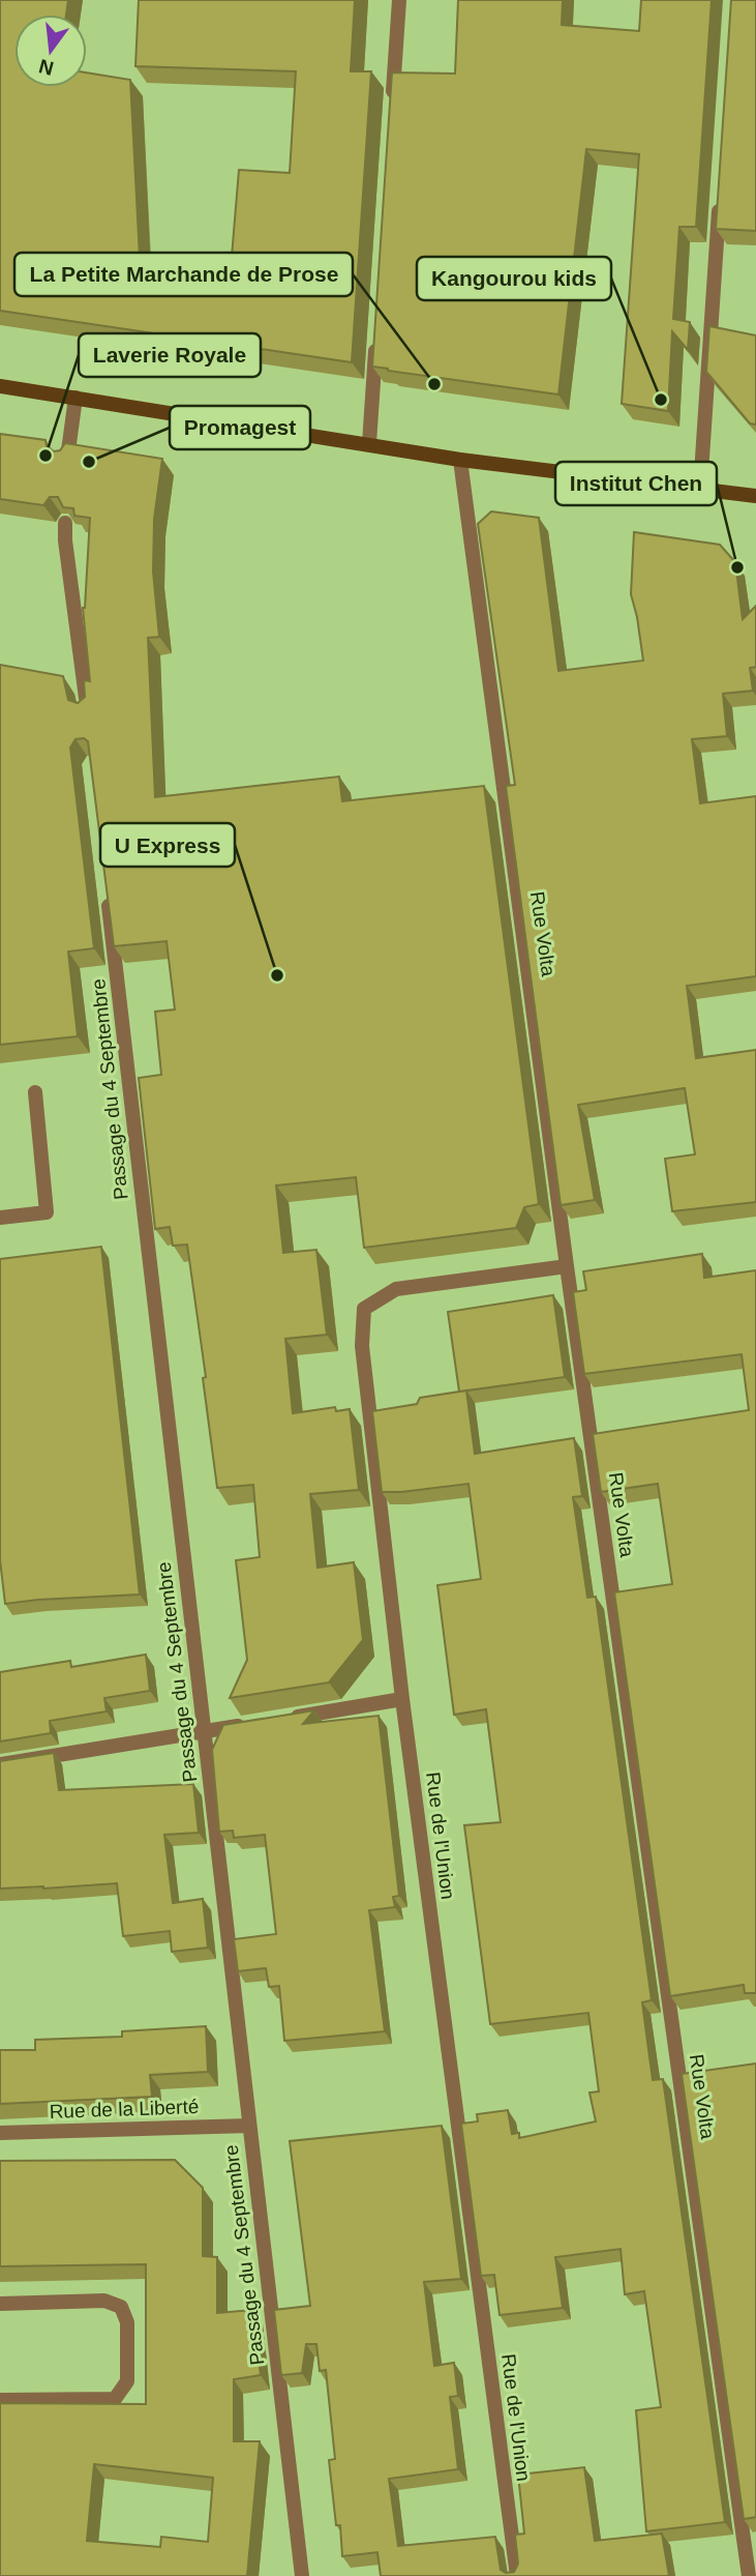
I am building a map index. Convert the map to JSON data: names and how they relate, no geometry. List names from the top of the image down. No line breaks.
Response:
{"streets":{"street":["Rue Volta","Passage du 4 Septembre","Rue de l'Union","Rue de la Liberté"]},"crossings":[["Rue Volta","Rue de l'Union"],["Passage du 4 Septembre","Rue de la Liberté"]],"places":["La Petite Marchande de Prose","Kangourou kids","Laverie Royale","Promagest","Institut Chen","U Express"],"north":"bottom"}
